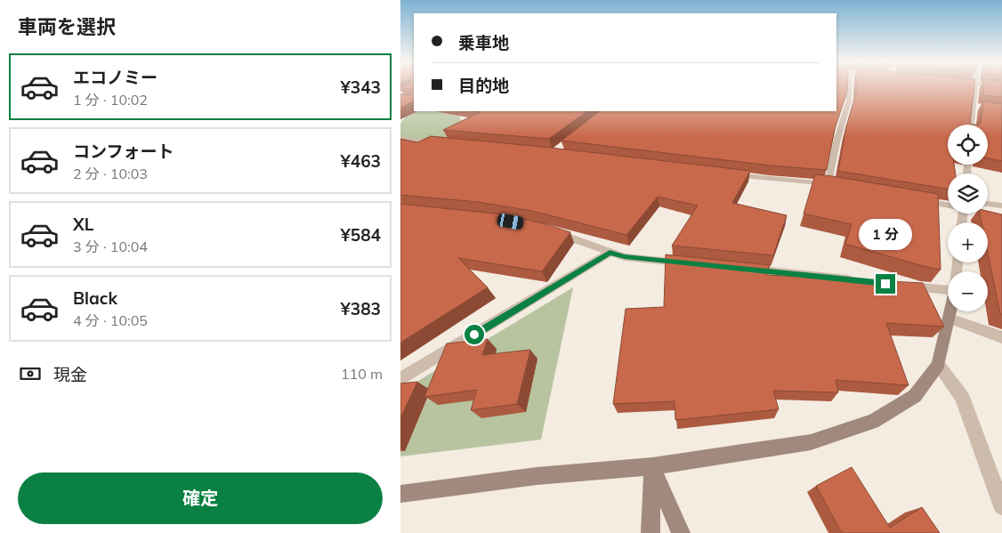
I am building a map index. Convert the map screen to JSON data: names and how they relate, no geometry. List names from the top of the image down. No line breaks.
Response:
{"page":{"heading":"車両を選択","banner":["乗車地","目的地"],"list":[{"name":"エコノミー","note":"1 分 · 10:02","value":"¥343"},{"name":"コンフォート","note":"2 分 · 10:03","value":"¥463"},{"name":"XL","note":"3 分 · 10:04","value":"¥584"},{"name":"Black","note":"4 分 · 10:05","value":"¥383"}],"map_buttons":["+","−"],"bubble":"1 分","pay":["現金","110 m"],"buttons":"確定"}}
